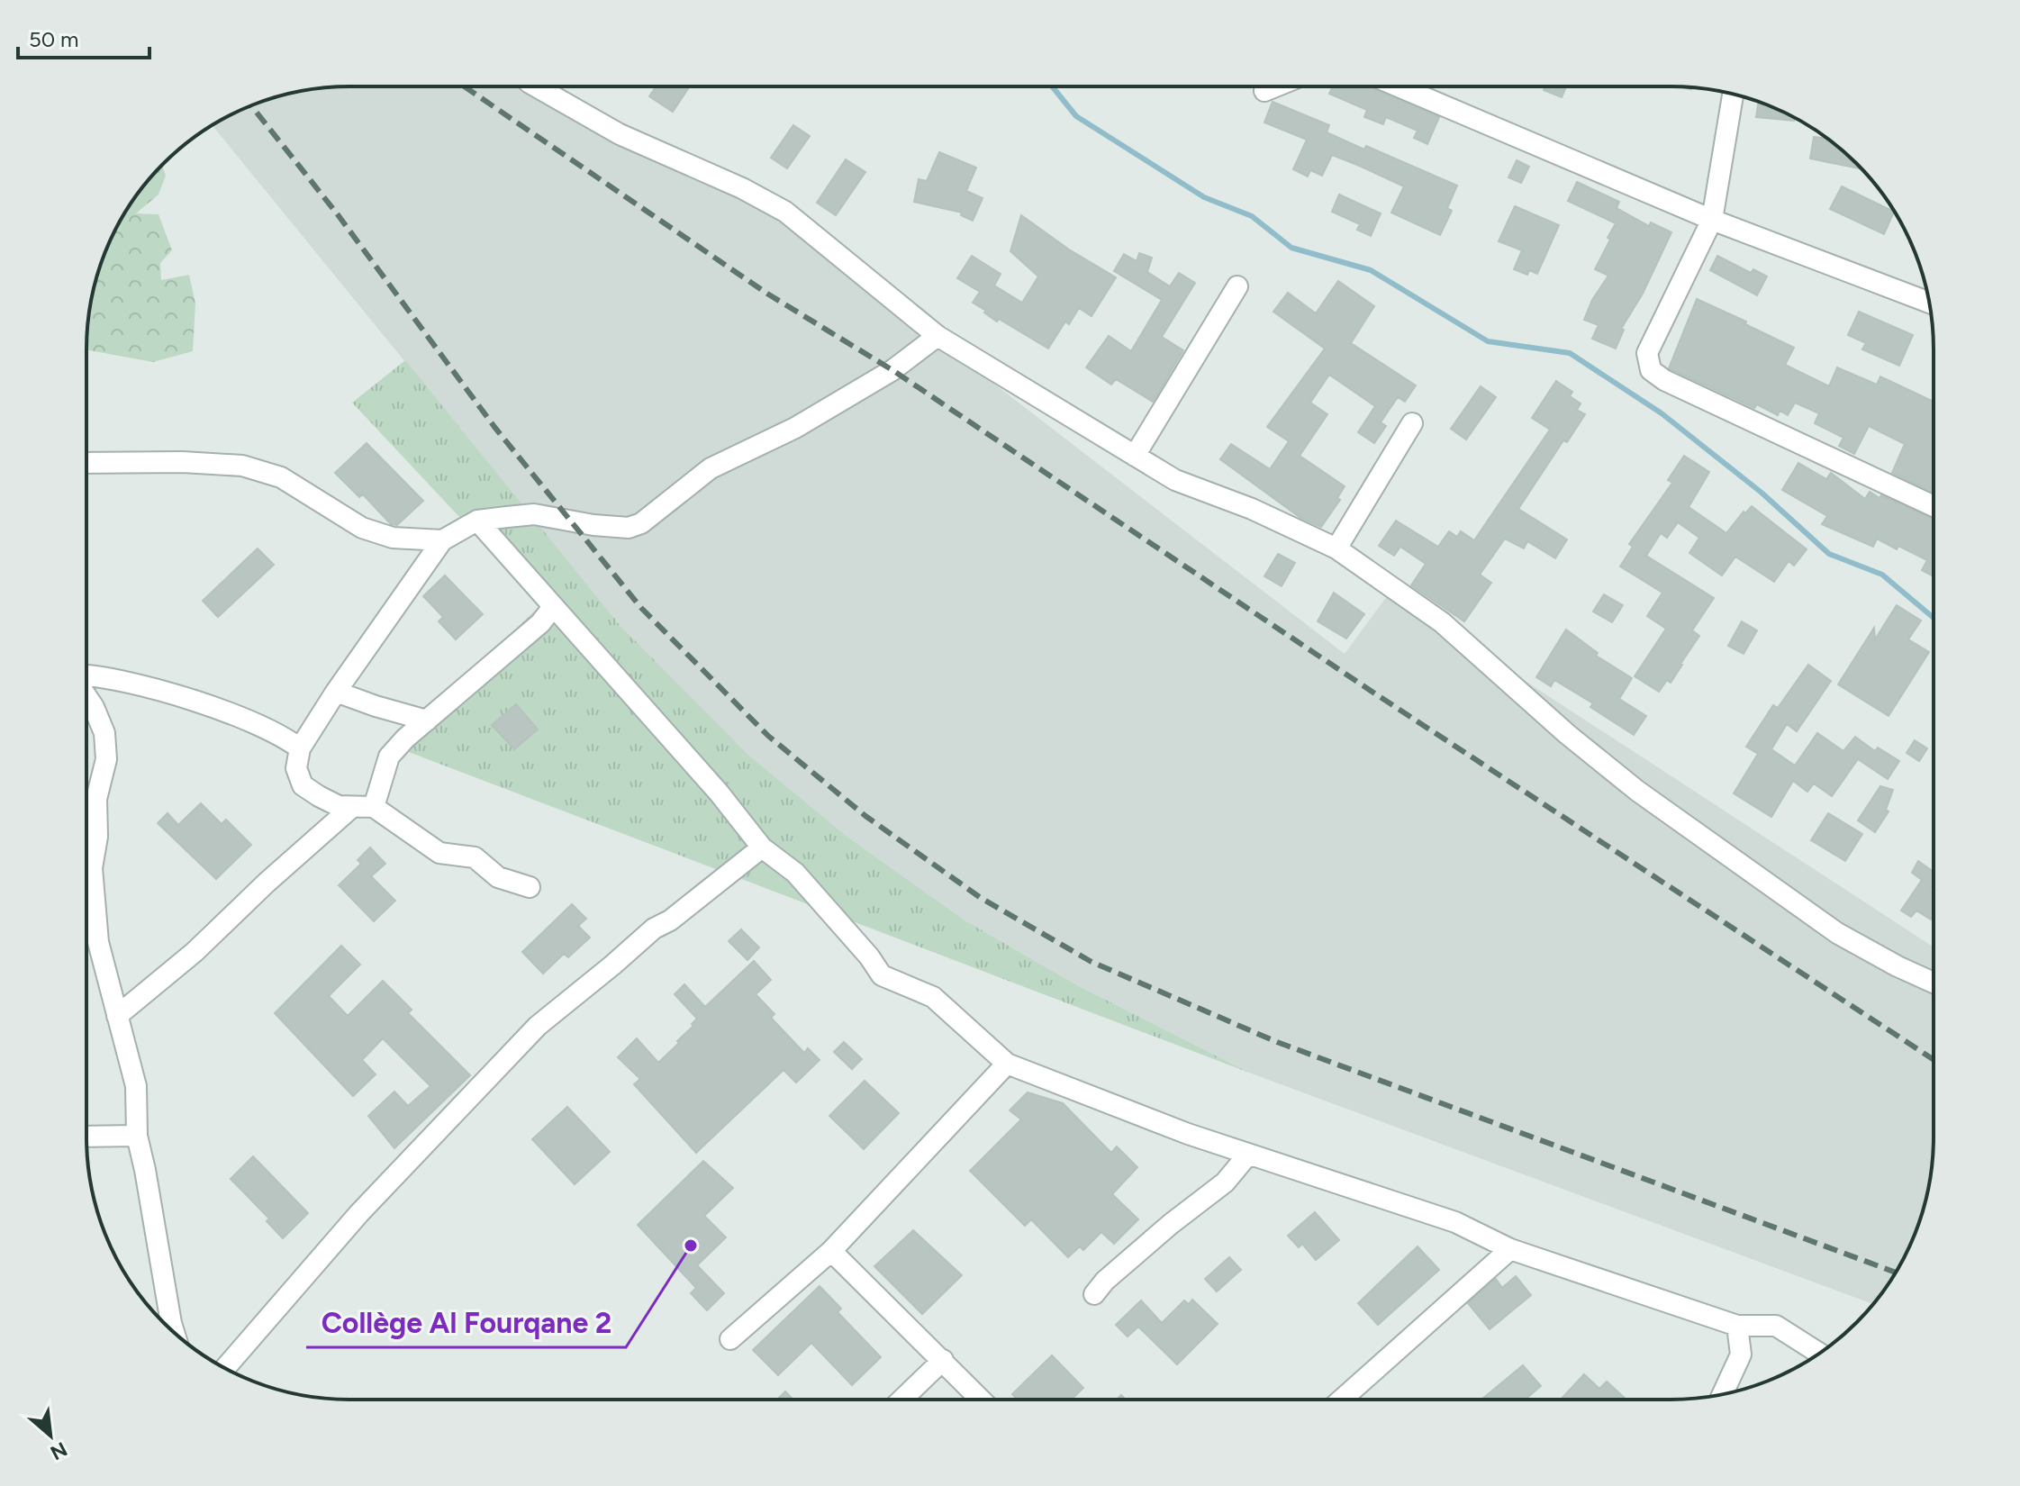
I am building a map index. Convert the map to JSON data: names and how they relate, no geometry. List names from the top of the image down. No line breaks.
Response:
{"places":["Collège Al Fourqane 2"],"scale_bar":"50 m","north":"bottom right"}
